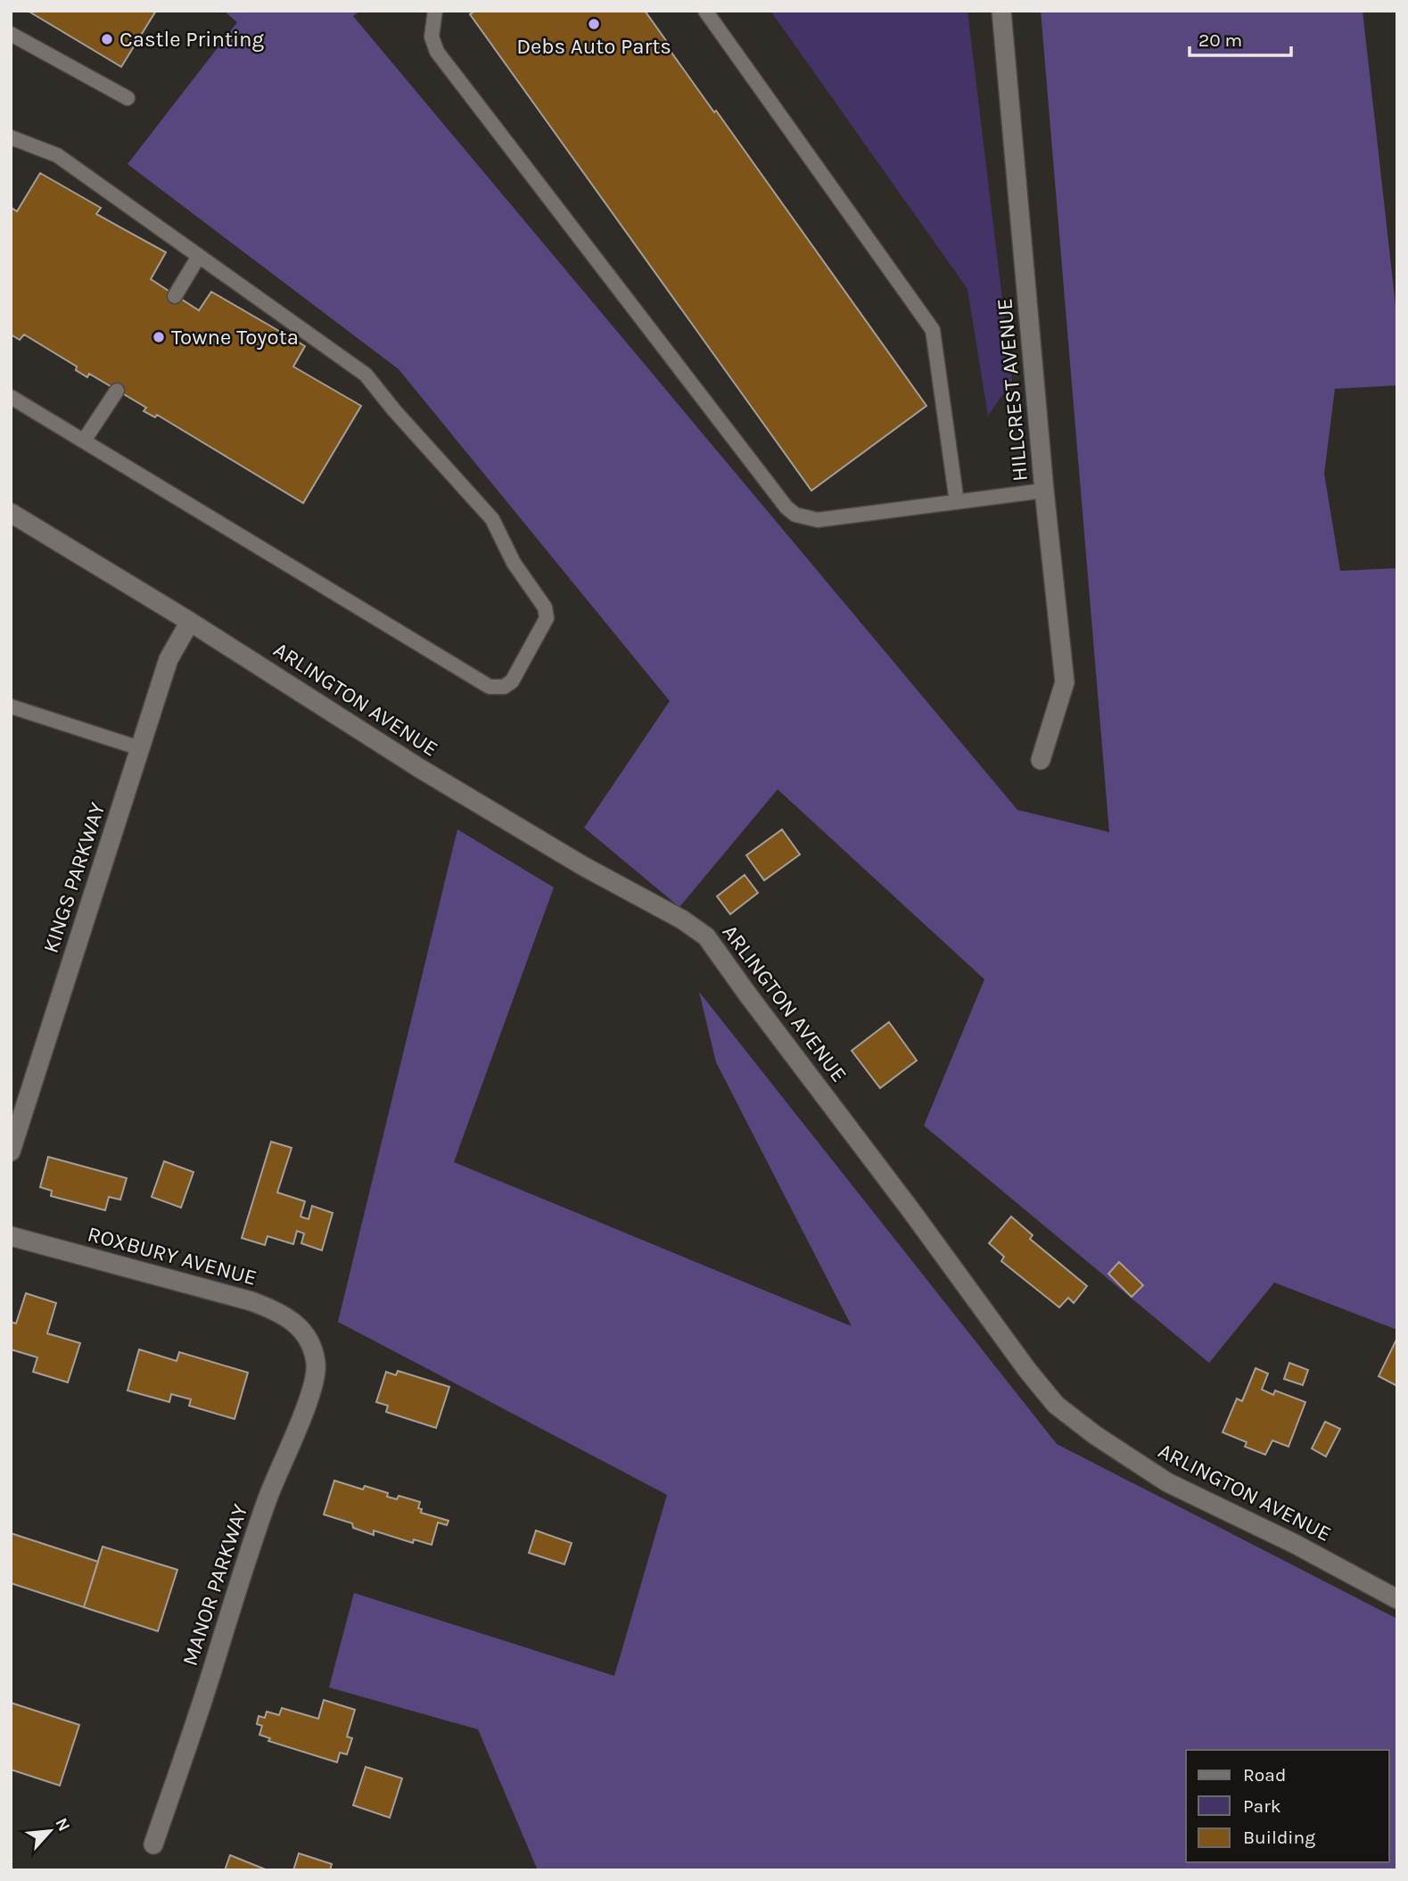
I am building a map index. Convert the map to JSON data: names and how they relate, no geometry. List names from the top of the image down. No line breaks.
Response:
{"streets":{"street":["HILLCREST AVENUE","ARLINGTON AVENUE","KINGS PARKWAY","ROXBURY AVENUE","MANOR PARKWAY"]},"crossings":[["ARLINGTON AVENUE","KINGS PARKWAY"],["ROXBURY AVENUE","MANOR PARKWAY"]],"places":["Debs Auto Parts","Castle Printing","Towne Toyota"],"legend":["Road","Park","Building"],"scale_bar":"20 m","north":"top right"}
